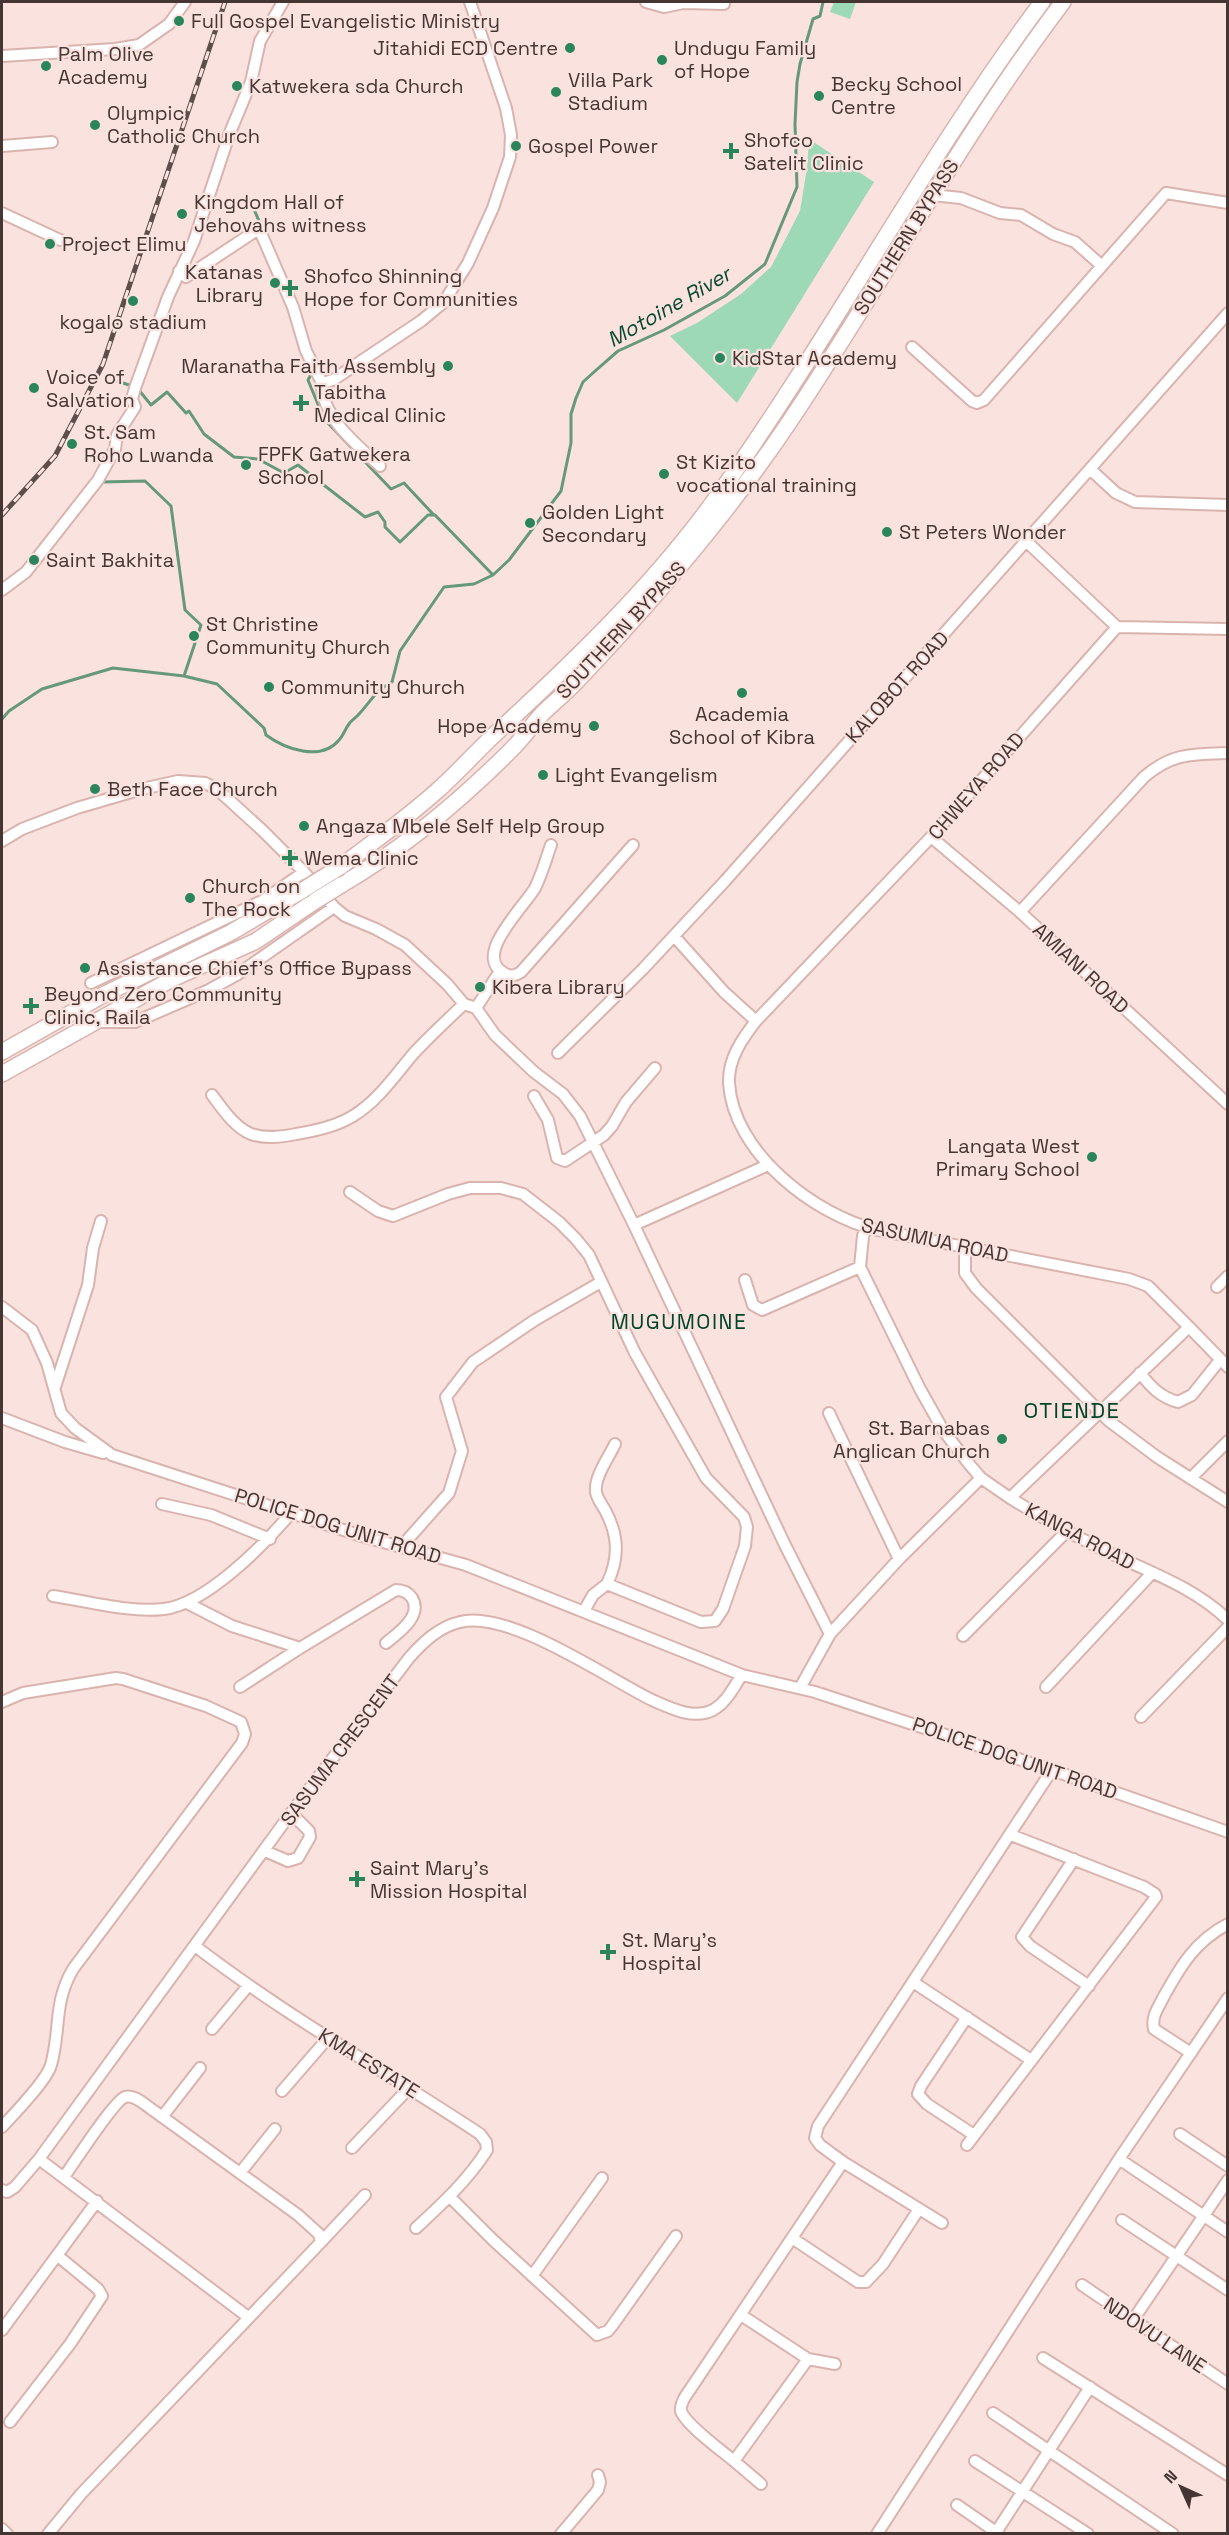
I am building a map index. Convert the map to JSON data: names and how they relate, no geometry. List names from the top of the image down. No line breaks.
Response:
{"streets":{"highway":["SOUTHERN BYPASS"],"street":["KALOBOT ROAD","CHWEYA ROAD","AMIANI ROAD","SASUMUA ROAD","POLICE DOG UNIT ROAD","KANGA ROAD","SASUMA CRESCENT","KMA ESTATE","NDOVU LANE"]},"crossings":[["CHWEYA ROAD","AMIANI ROAD"],["CHWEYA ROAD","SASUMUA ROAD"],["POLICE DOG UNIT ROAD","SASUMA CRESCENT"],["SASUMA CRESCENT","KMA ESTATE"]],"districts":["MUGUMOINE","OTIENDE"],"water":["Motoine River"],"places":{"other":["Full Gospel Evangelistic Ministry","Jitahidi ECD Centre","Undugu Family of Hope","Palm Olive Academy","Katwekera sda Church","Villa Park Stadium","Becky School Centre","Olympic Catholic Church","Gospel Power","Kingdom Hall of Jehovahs witness","Project Elimu","Katanas Library","kogalo stadium","KidStar Academy","Maranatha Faith Assembly","Voice of Salvation","St. Sam Roho Lwanda","FPFK Gatwekera School","St Kizito vocational training","Golden Light Secondary","St Peters Wonder","Saint Bakhita","St Christine Community Church","Community Church","Academia School of Kibra","Hope Academy","Light Evangelism","Beth Face Church","Angaza Mbele Self Help Group","Church on The Rock","Assistance Chief's Office Bypass","Kibera Library","Langata West Primary School","St. Barnabas Anglican Church"],"health":["Shofco Satelit Clinic","Shofco Shinning Hope for Communities","Tabitha Medical Clinic","Wema Clinic","Beyond Zero Community Clinic, Raila","Saint Mary's Mission Hospital","St. Mary's Hospital"]},"north":"top left"}
